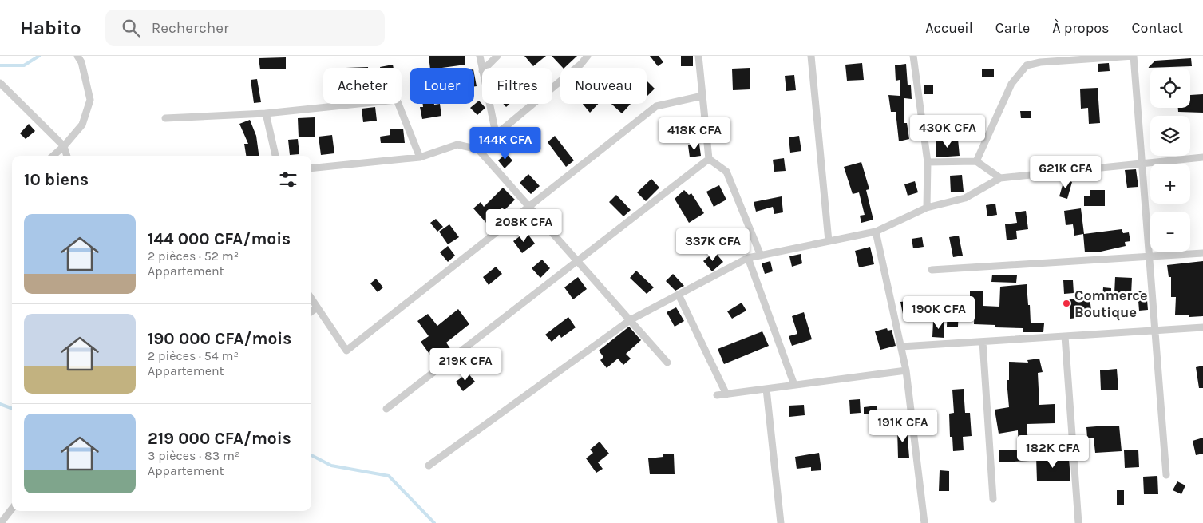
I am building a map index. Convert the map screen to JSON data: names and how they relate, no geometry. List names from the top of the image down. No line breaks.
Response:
{"places":["Commerce Boutique"],"page":{"header":"Habito","search":"Rechercher","nav":["Accueil","Carte","À propos","Contact"],"map_buttons":["+","−"],"chip":["Acheter","Louer","Filtres","Nouveau"],"price":["430K CFA","418K CFA","144K CFA","621K CFA","208K CFA","337K CFA","190K CFA","219K CFA","191K CFA","182K CFA"],"heading":"10 biens","list":[{"name":"144 000 CFA/mois","note":"2 pièces · 52 m² · Appartement"},{"name":"190 000 CFA/mois","note":"2 pièces · 54 m² · Appartement"},{"name":"219 000 CFA/mois","note":"3 pièces · 83 m² · Appartement"}]}}
